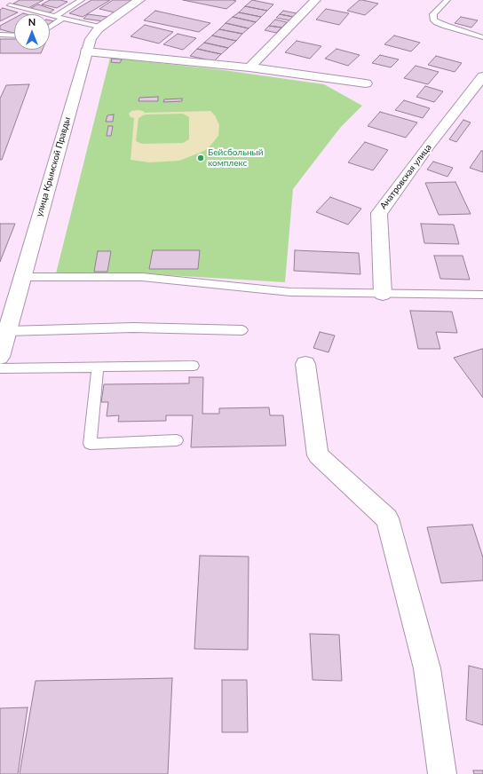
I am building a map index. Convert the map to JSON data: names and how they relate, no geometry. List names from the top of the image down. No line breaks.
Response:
{"streets":{"street":["улица Крымской Правды","Анатровская улица"]},"places":["Бейсбольный комплекс"],"north":"top"}
